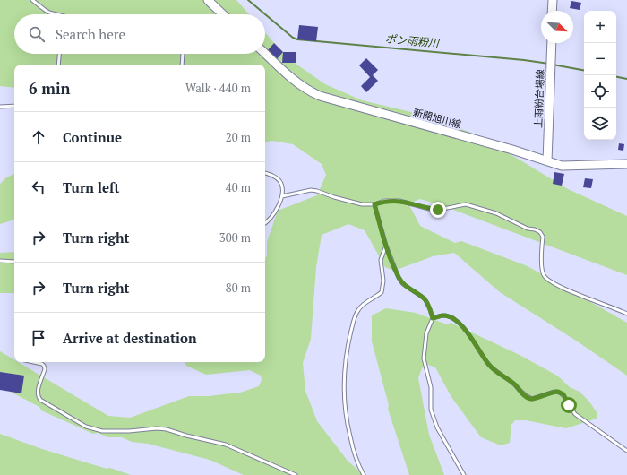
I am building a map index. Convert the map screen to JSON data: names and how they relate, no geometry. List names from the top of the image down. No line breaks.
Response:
{"streets":{"main road":["上雨紛台場線","新開旭川線"]},"crossings":[["上雨紛台場線","新開旭川線"]],"water":["ポン雨粉川"],"north":"bottom right","page":{"map_buttons":["+","−"],"search":"Search here","heading":["6 min","Walk · 440 m"],"list":[["Continue","20 m"],["Turn left","40 m"],["Turn right","300 m"],["Turn right","80 m"],"Arrive at destination"]}}
